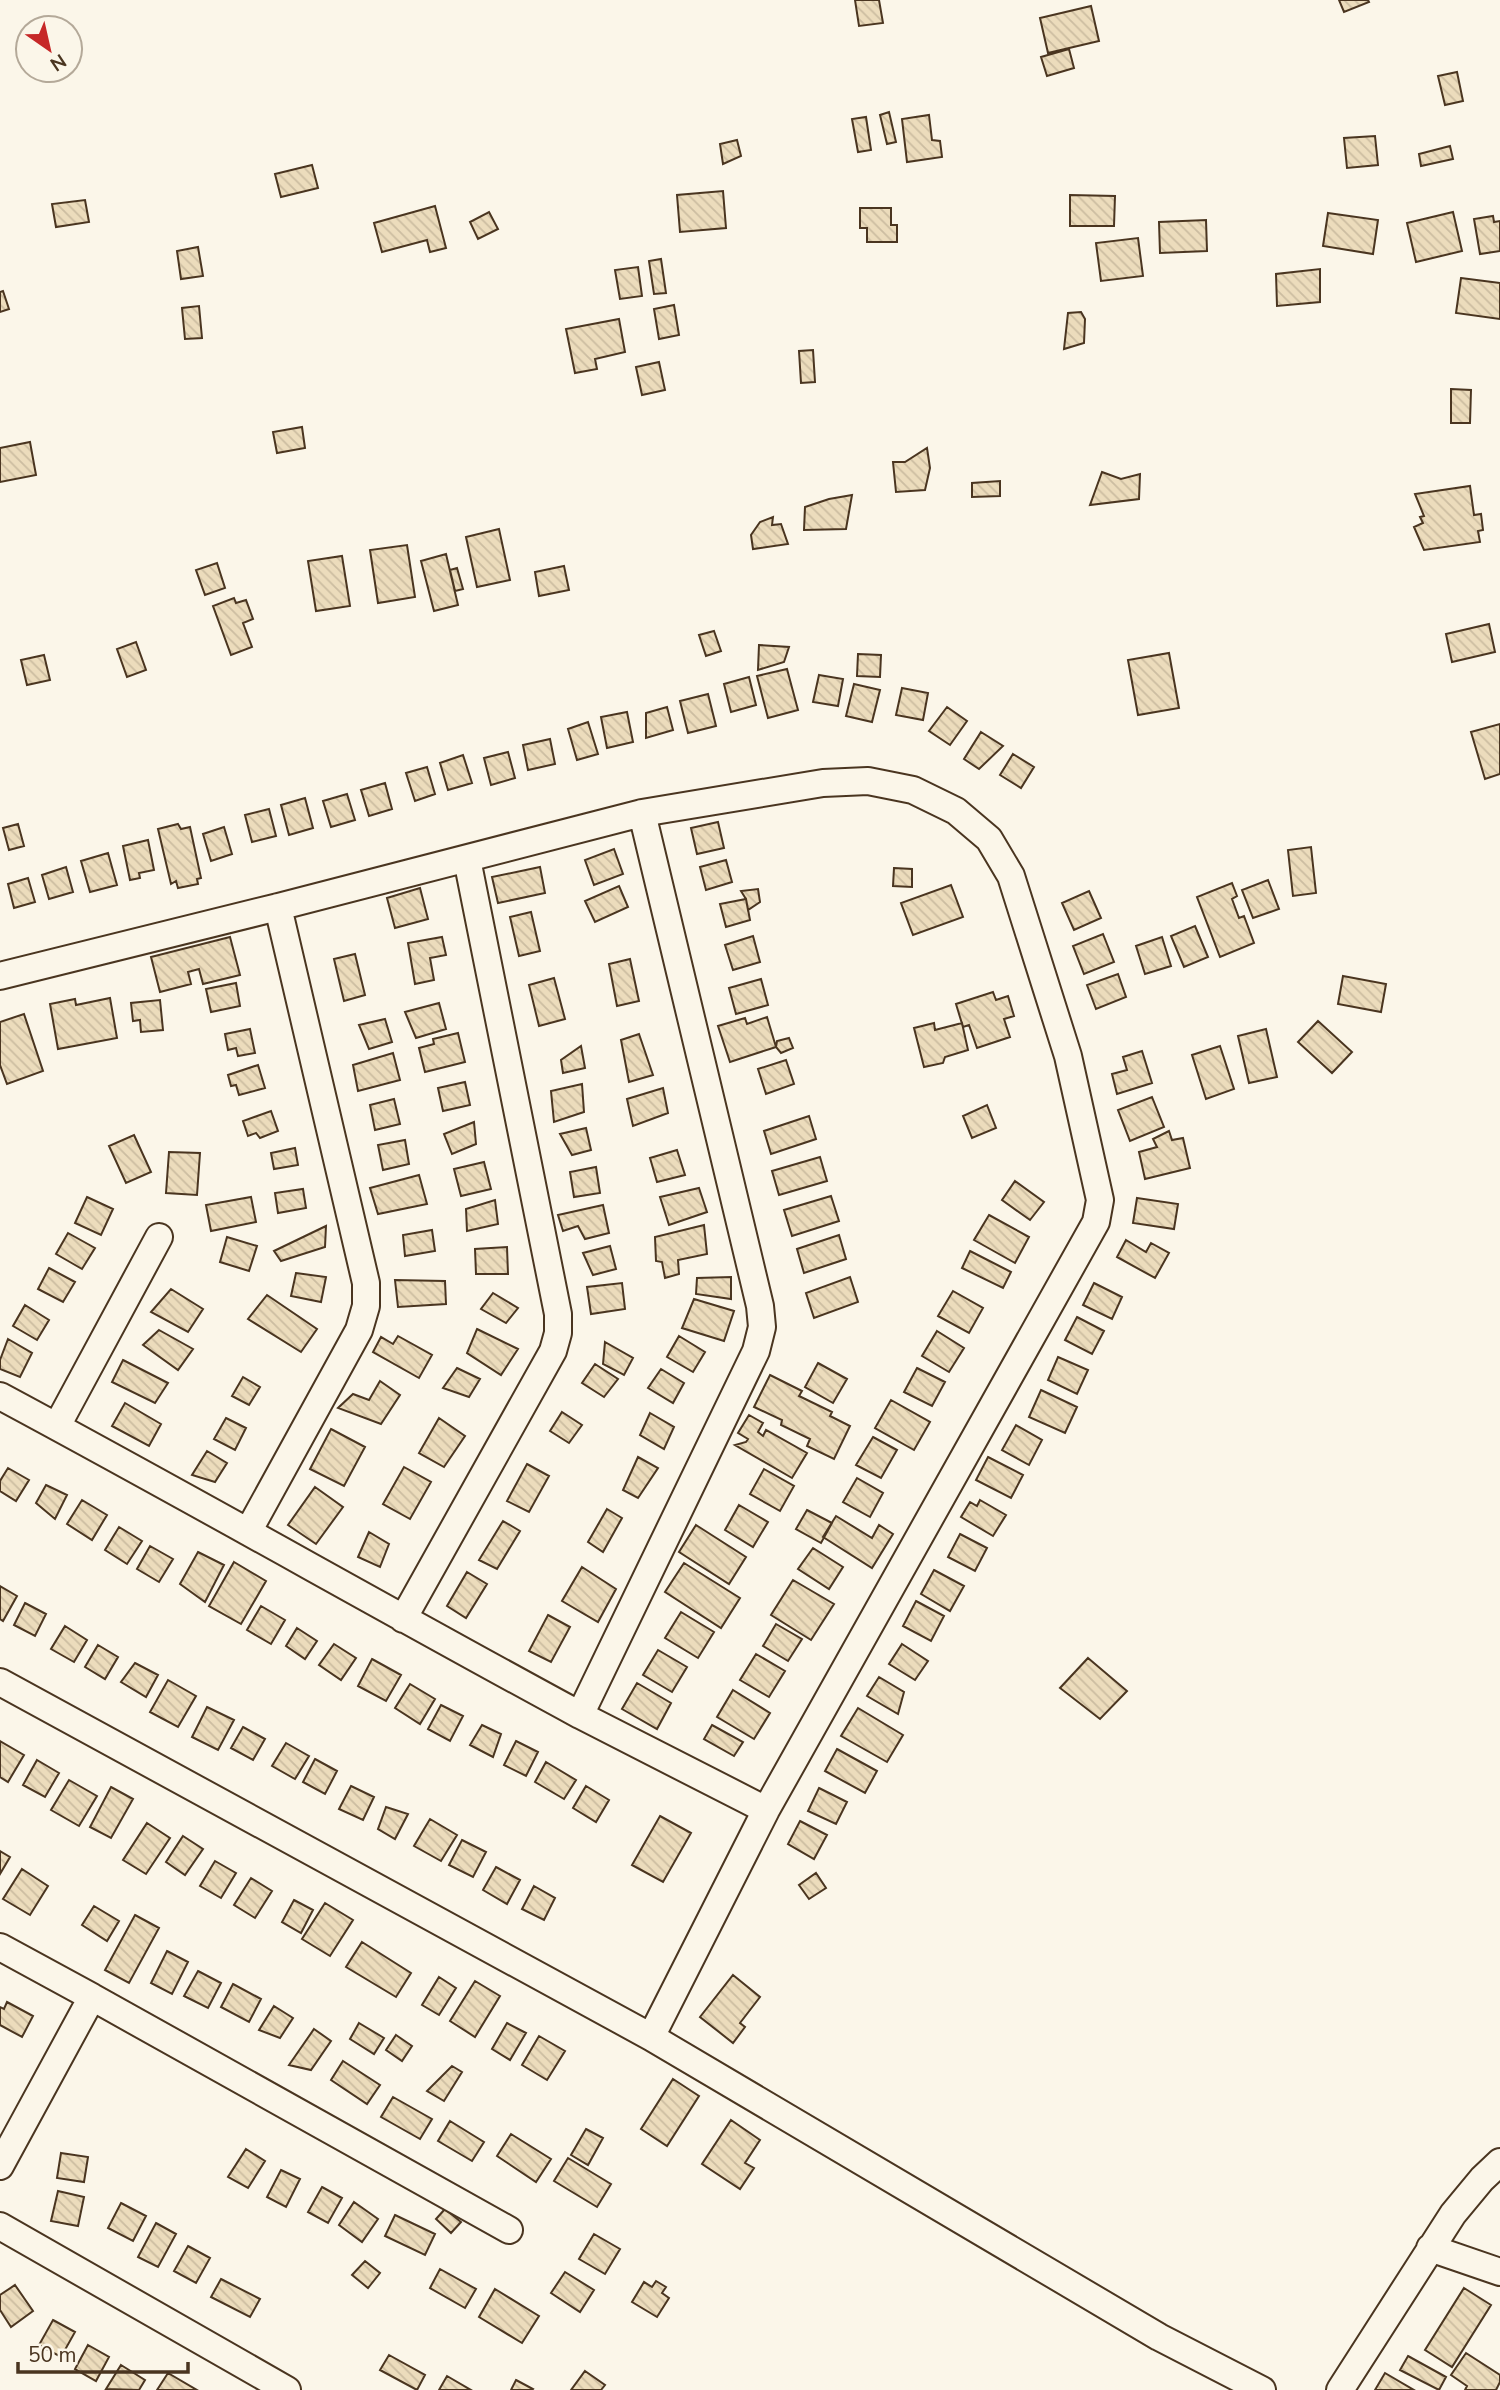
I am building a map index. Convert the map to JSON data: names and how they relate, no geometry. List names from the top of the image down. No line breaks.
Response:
{"scale_bar":"50 m","north":"bottom right"}
